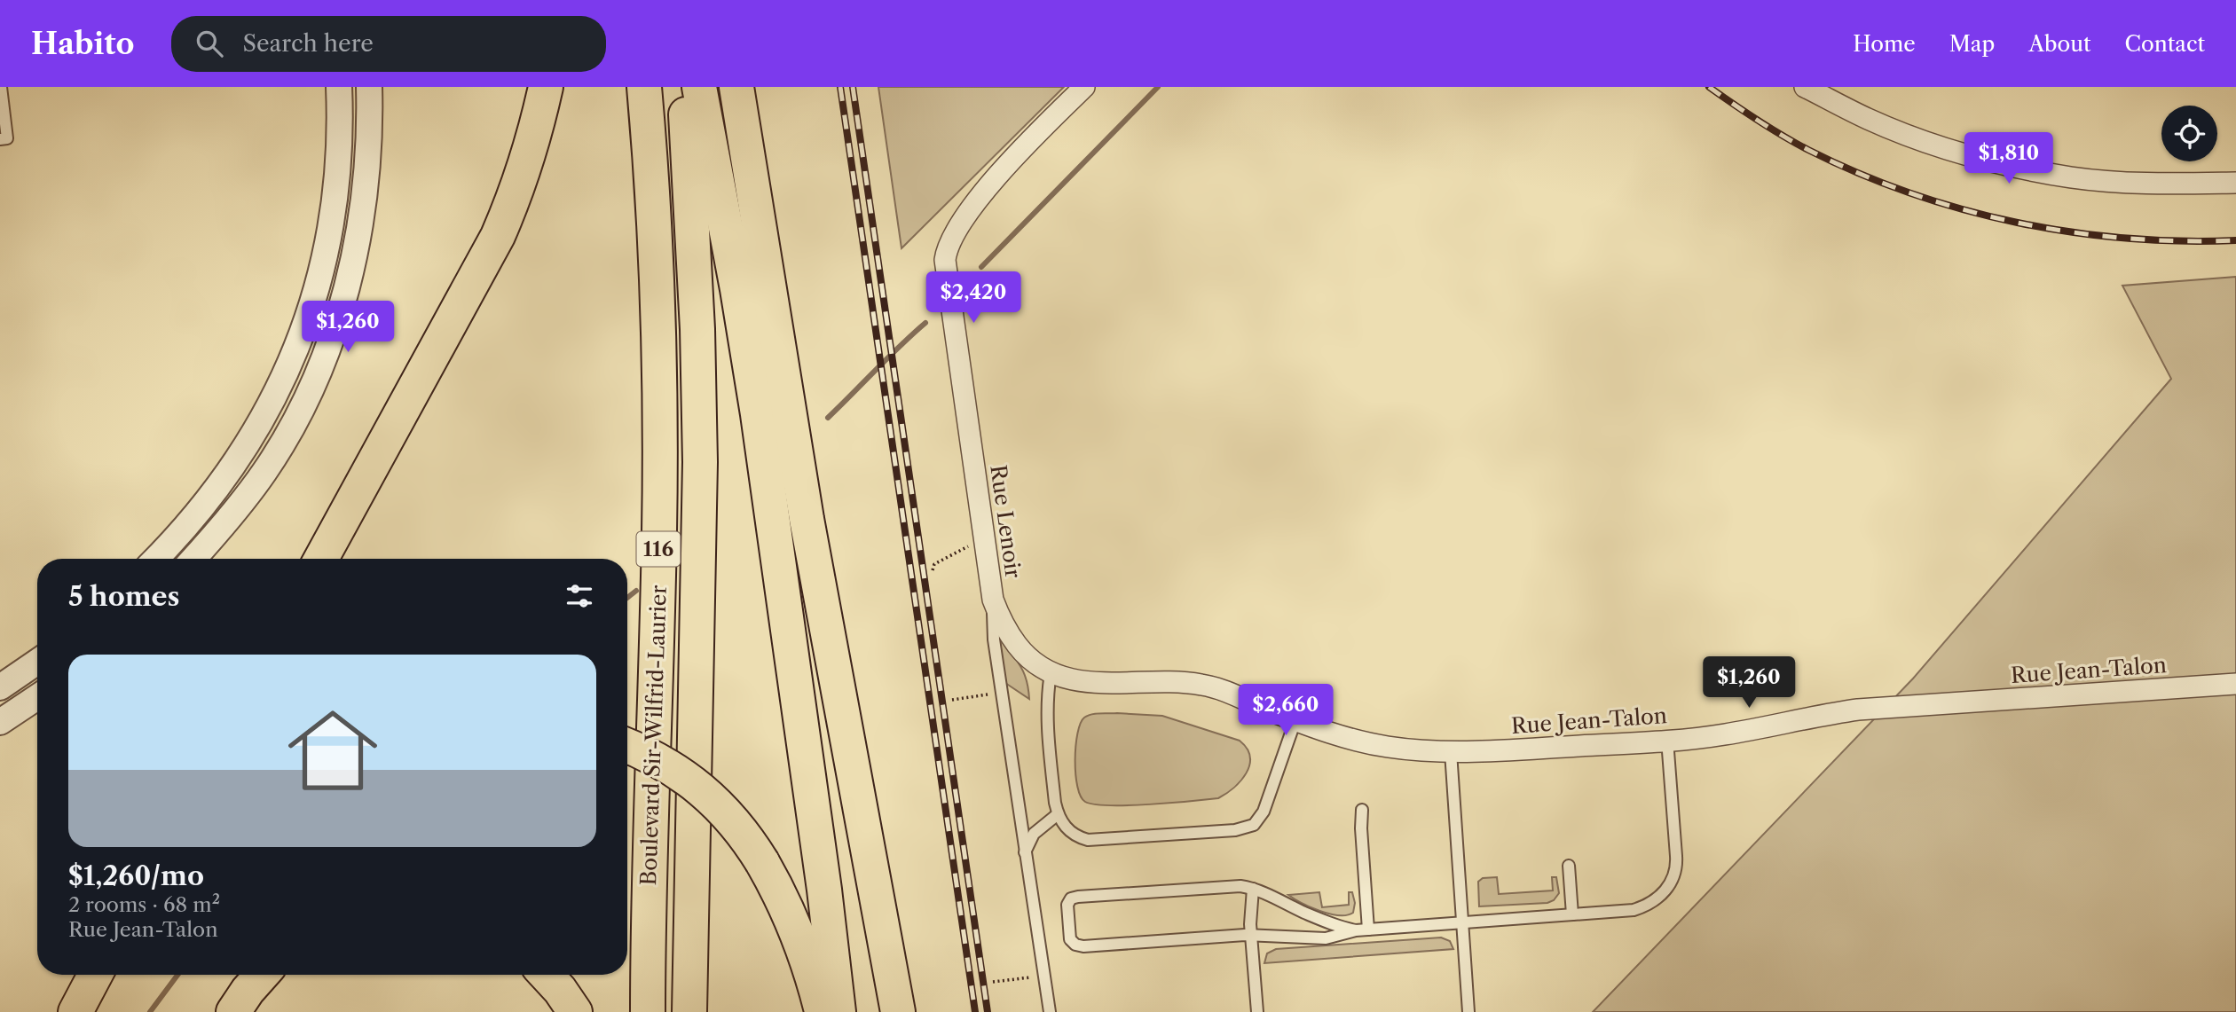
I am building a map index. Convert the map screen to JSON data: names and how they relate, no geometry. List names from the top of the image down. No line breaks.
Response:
{"streets":{"highway":["116","Boulevard Sir-Wilfrid-Laurier"],"street":["Rue Lenoir","Rue Jean-Talon"]},"crossings":[["Rue Lenoir","Rue Jean-Talon"]],"page":{"header":"Habito","search":"Search here","nav":["Home","Map","About","Contact"],"price":["$1,810","$2,420","$1,260","$1,260","$2,660"],"heading":"5 homes","list":[{"name":"$1,260/mo","note":"2 rooms · 68 m² · Rue Jean-Talon"}]}}
